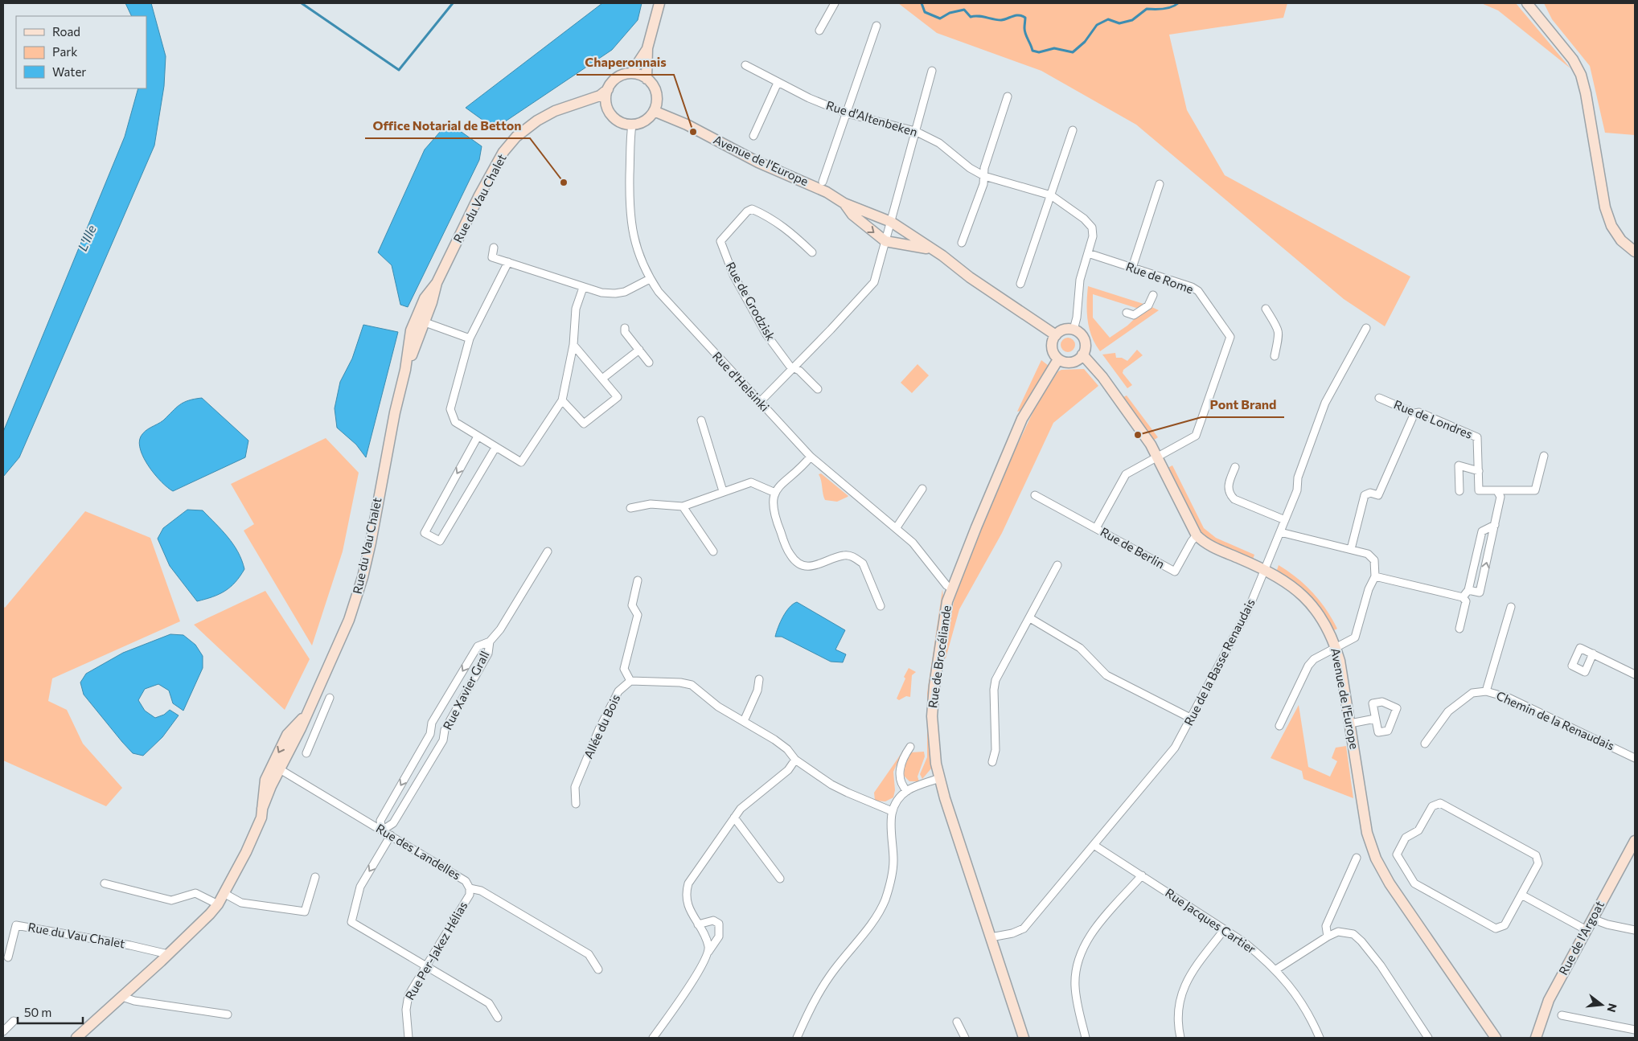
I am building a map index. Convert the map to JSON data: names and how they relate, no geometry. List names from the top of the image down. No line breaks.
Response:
{"streets":{"street":["Rue d'Altenbeken","Avenue de l'Europe","Rue du Vau Chalet","Rue de Rome","Rue de Grodzisk","Rue d'Helsinki","Rue de Londres","Rue de Berlin","Rue de Brocéliande","Rue de la Basse Renaudais","Rue Xavier Grall","Chemin de la Renaudais","Allée du Bois","Rue des Landelles","Rue Jacques Cartier","Rue de l'Argoat","Rue Per-Jakez Hélias"]},"crossings":[["Rue d'Altenbeken","Avenue de l'Europe"],["Rue d'Altenbeken","Rue de Rome"],["Rue d'Altenbeken","Rue de Brocéliande"],["Avenue de l'Europe","Rue du Vau Chalet"],["Avenue de l'Europe","Rue de Rome"],["Avenue de l'Europe","Rue d'Helsinki"],["Avenue de l'Europe","Rue de Berlin"],["Avenue de l'Europe","Rue de Brocéliande"],["Avenue de l'Europe","Rue de la Basse Renaudais"],["Rue du Vau Chalet","Rue d'Helsinki"],["Rue du Vau Chalet","Rue des Landelles"],["Rue de Rome","Rue de Berlin"],["Rue d'Helsinki","Rue de Brocéliande"],["Rue de Brocéliande","Rue de la Basse Renaudais"],["Rue de la Basse Renaudais","Rue Jacques Cartier"],["Rue Xavier Grall","Rue des Landelles"],["Rue des Landelles","Rue Per-Jakez Hélias"]],"water":["L'Ille"],"places":["Chaperonnais","Office Notarial de Betton","Pont Brand"],"legend":["Road","Park","Water"],"scale_bar":"50 m","north":"right"}
